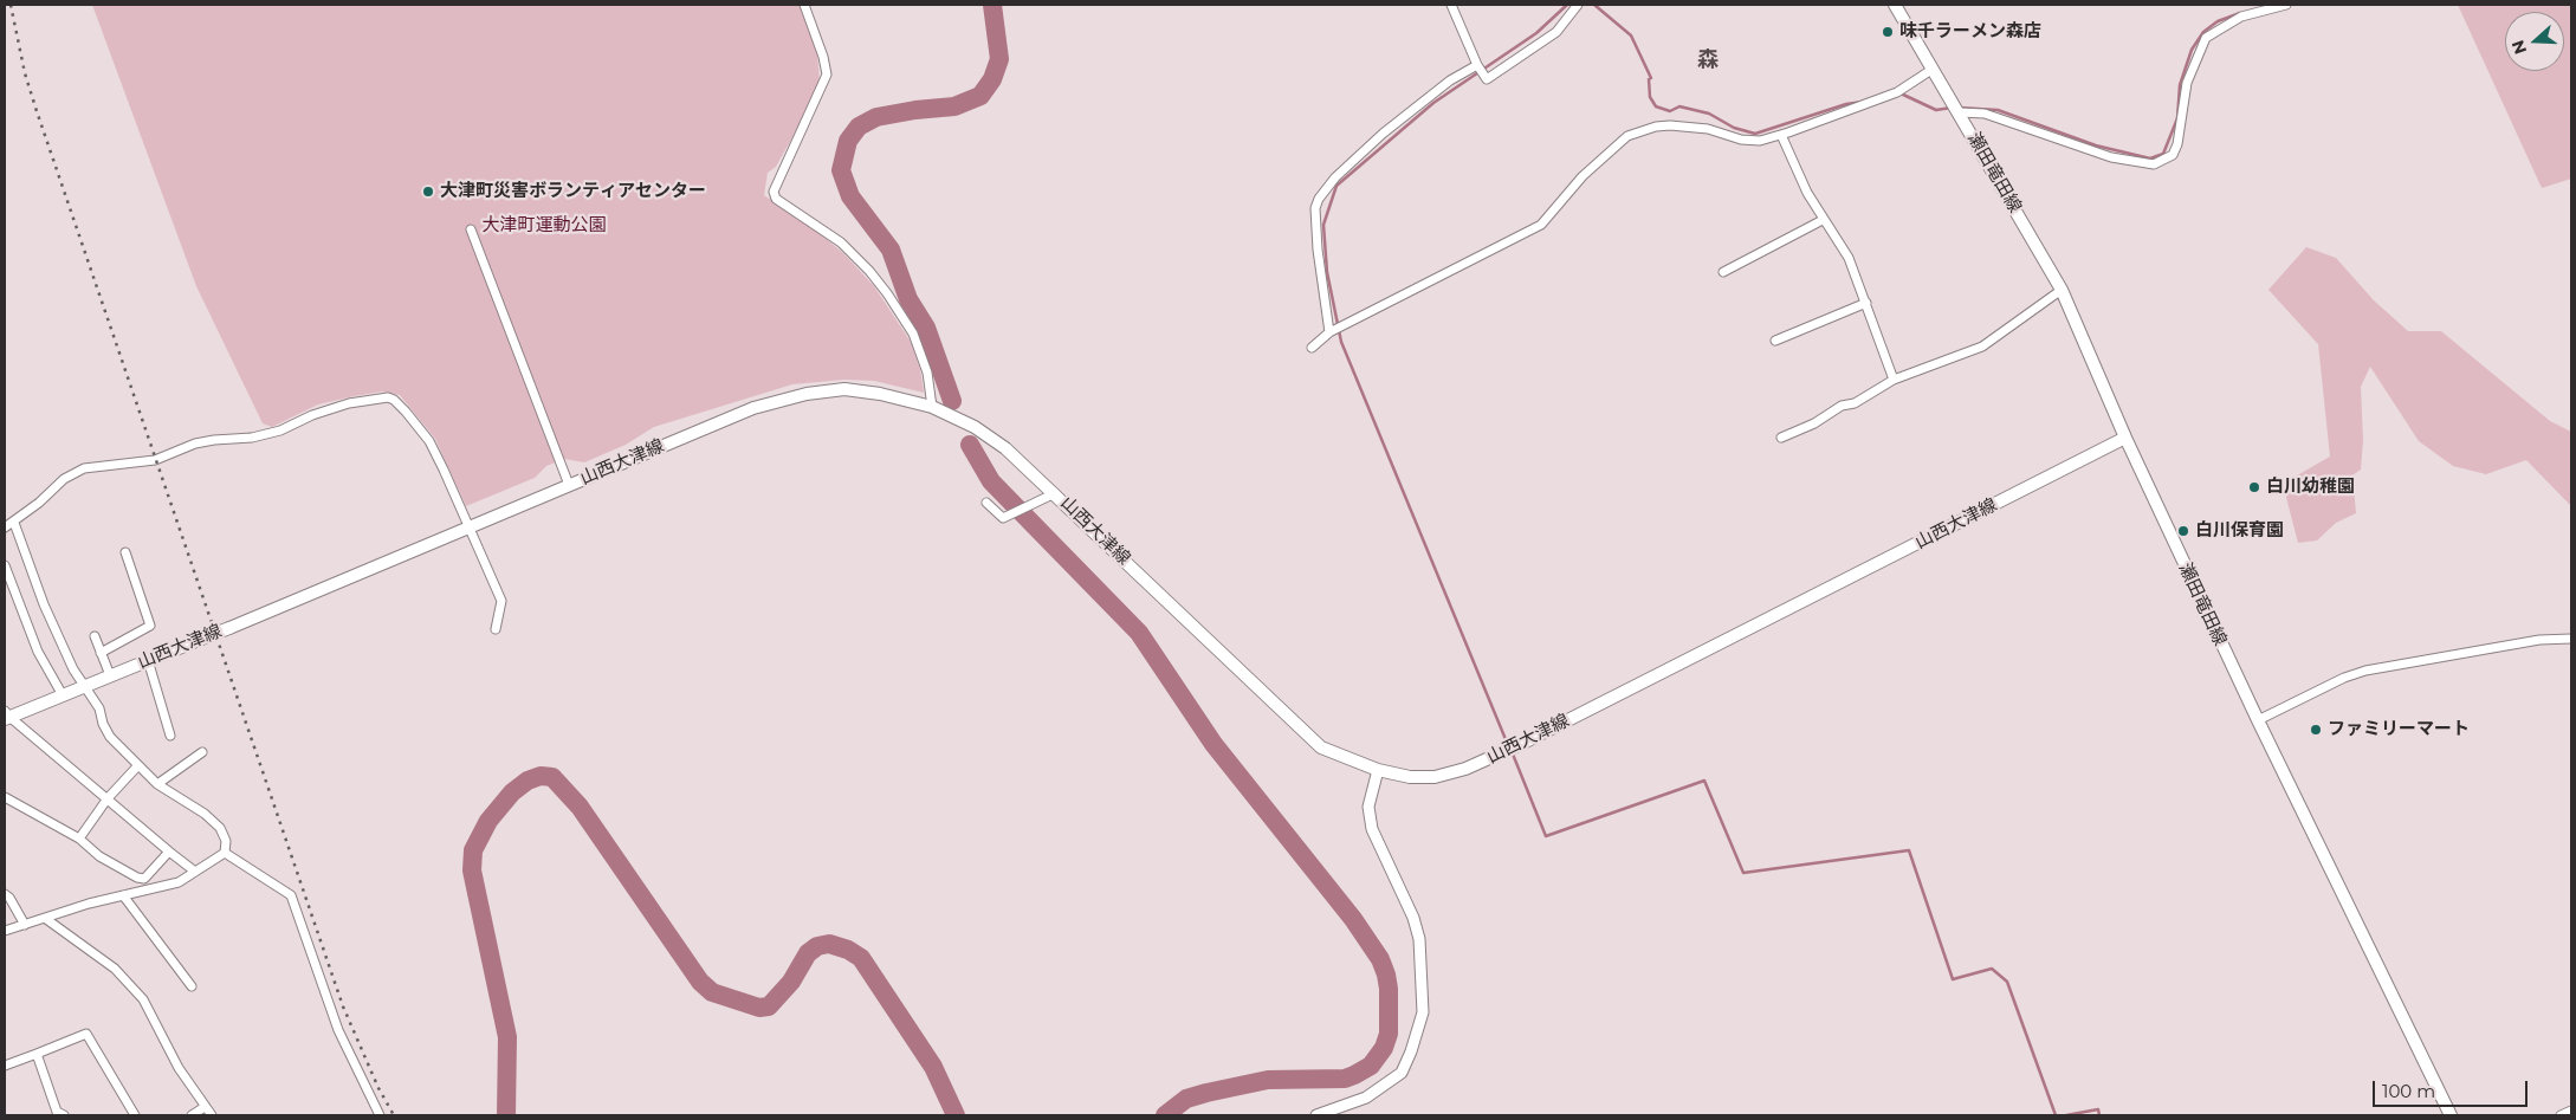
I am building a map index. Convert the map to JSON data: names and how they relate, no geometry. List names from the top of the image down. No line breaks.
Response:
{"streets":{"main road":["瀬田竜田線","山西大津線"]},"crossings":[["瀬田竜田線","山西大津線"]],"districts":["森"],"parks":["大津町運動公園"],"places":["味千ラーメン森店","大津町災害ボランティアセンター","白川幼稚園","白川保育園","ファミリーマート"],"scale_bar":"100 m","north":"left"}
